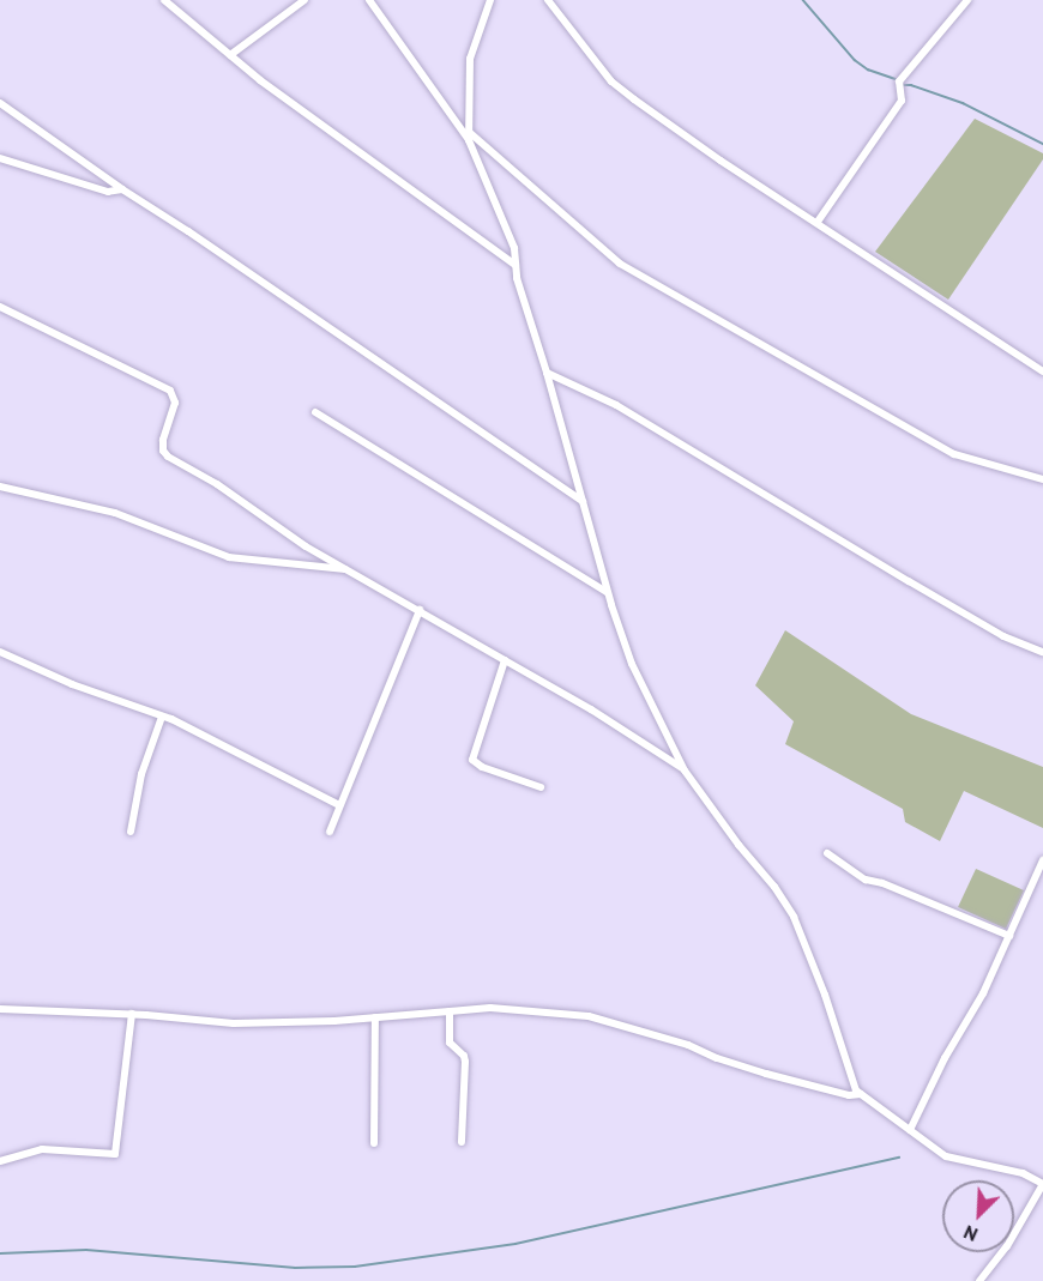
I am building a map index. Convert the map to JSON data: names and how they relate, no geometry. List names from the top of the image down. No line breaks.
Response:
{"north":"bottom left"}
